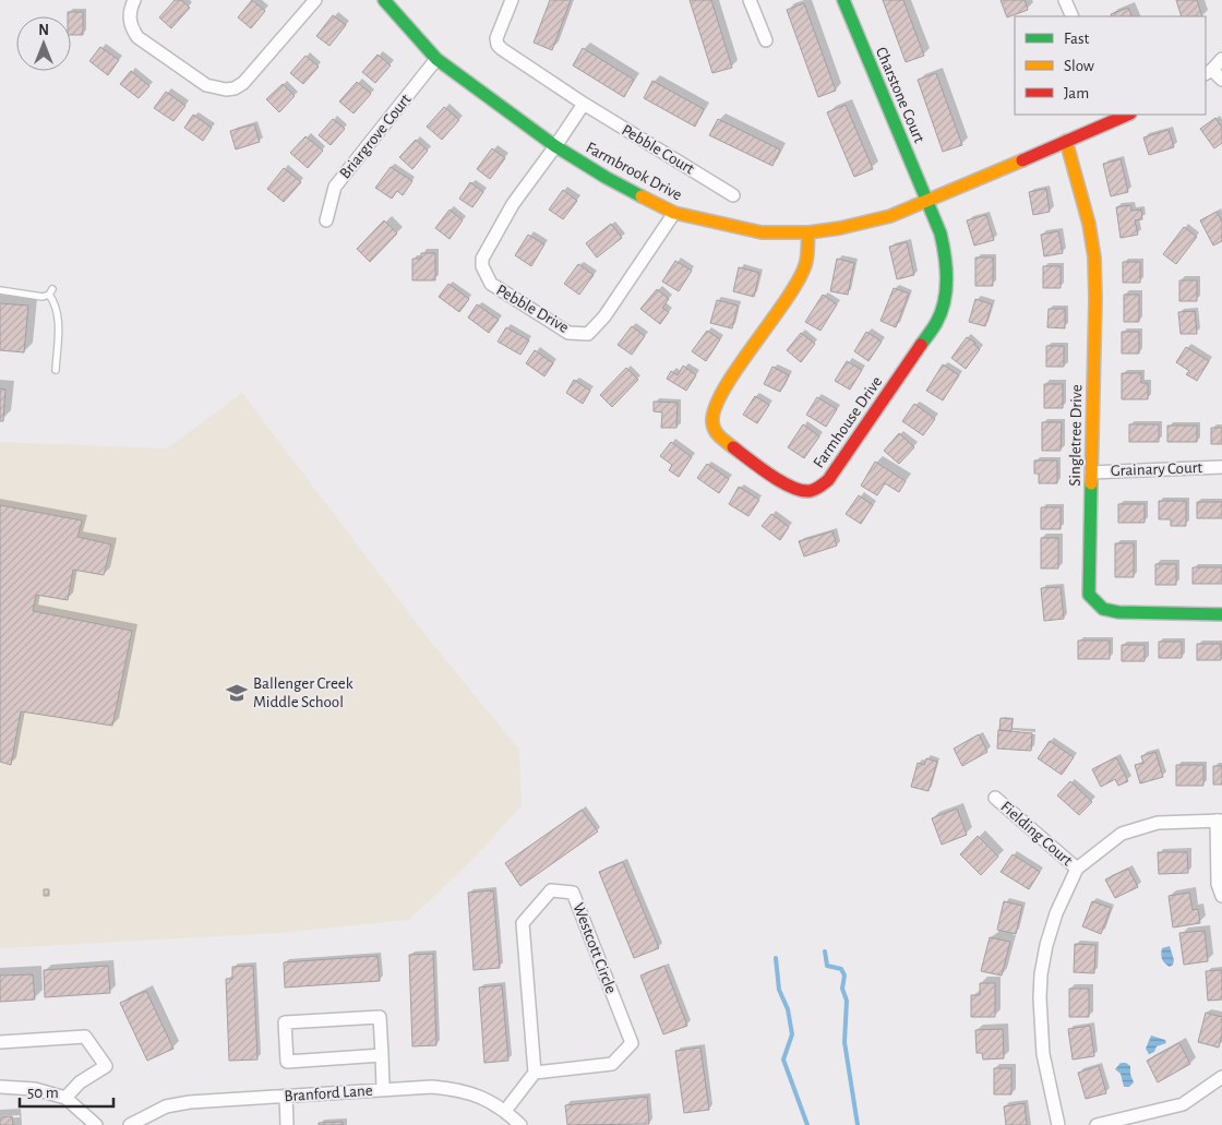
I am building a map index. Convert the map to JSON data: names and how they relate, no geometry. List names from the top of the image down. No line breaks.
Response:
{"streets":{"street":["Charstone Court","Briargrove Court","Pebble Court","Farmbrook Drive","Pebble Drive","Farmhouse Drive","Singletree Drive","Grainary Court","Fielding Court","Westcott Circle","Branford Lane"]},"crossings":[["Charstone Court","Farmbrook Drive"],["Charstone Court","Farmhouse Drive"],["Briargrove Court","Farmbrook Drive"],["Farmbrook Drive","Pebble Drive"],["Farmbrook Drive","Farmhouse Drive"],["Farmbrook Drive","Singletree Drive"],["Singletree Drive","Grainary Court"]],"places":{"school or university":["Ballenger Creek Middle School"]},"legend":["Fast","Slow","Jam"],"scale_bar":"50 m","north":"top"}
